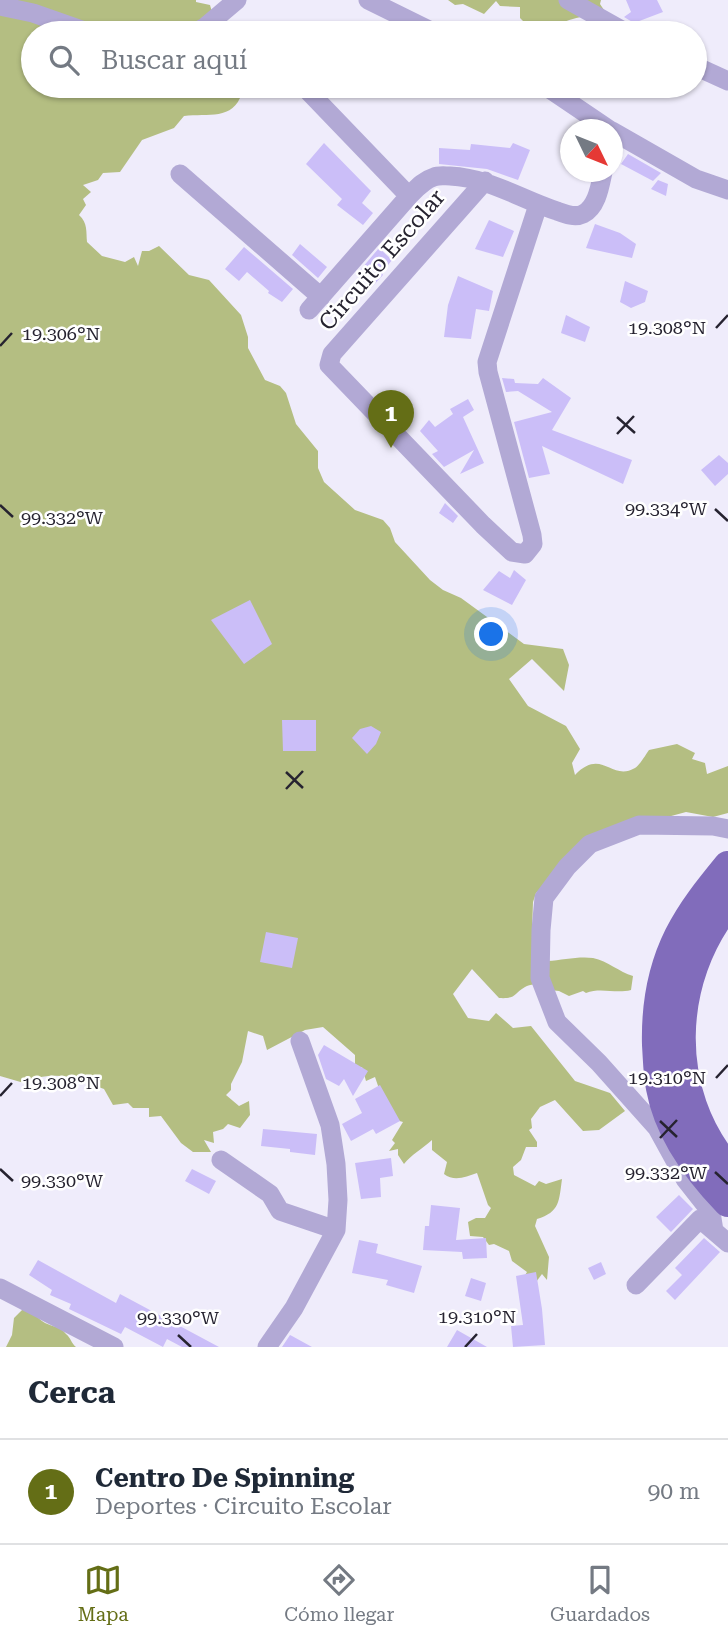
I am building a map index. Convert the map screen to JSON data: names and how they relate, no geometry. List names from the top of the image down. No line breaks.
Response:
{"streets":{"street":["Circuito Escolar"]},"north":"bottom right","page":{"search":"Buscar aquí","pins":"1","heading":"Cerca","list":[{"mark":"1","name":"Centro De Spinning","note":"Deportes · Circuito Escolar","value":"90 m"}],"nav":["Mapa","Cómo llegar","Guardados"]},"coordinates":["19.308°N","19.306°N","99.334°W","99.332°W","19.310°N","99.330°W"]}
